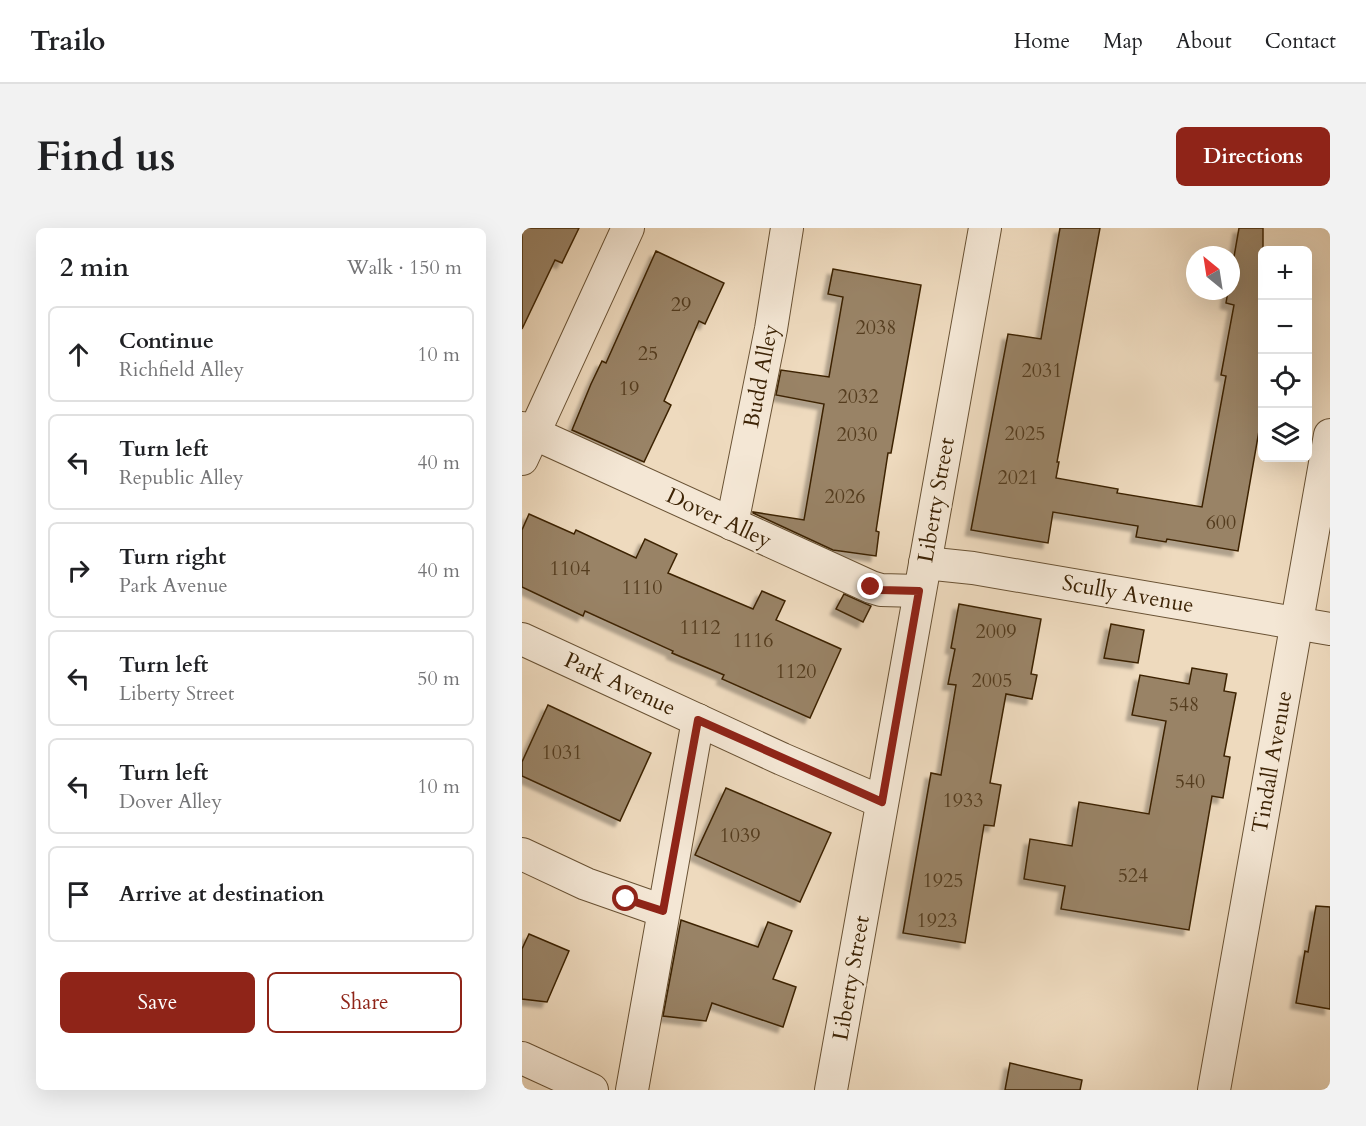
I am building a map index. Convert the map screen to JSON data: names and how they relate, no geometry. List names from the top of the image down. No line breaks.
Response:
{"streets":{"street":["Budd Alley","Liberty Street","Dover Alley","Scully Avenue","Park Avenue","Tindall Avenue"]},"crossings":[["Budd Alley","Dover Alley"],["Liberty Street","Dover Alley"],["Liberty Street","Scully Avenue"],["Liberty Street","Park Avenue"],["Dover Alley","Scully Avenue"],["Scully Avenue","Tindall Avenue"]],"house_numbers":["29","2038","25","2031","19","2032","2025","2030","2021","2026","600","1104","1110","1112","2009","1116","1120","2005","548","1031","540","1933","1039","524","1925","1923"],"north":"top left","page":{"header":"Trailo","nav":["Home","Map","About","Contact"],"buttons":["Directions",["Save","Share"]],"title":"Find us","heading":["2 min","Walk · 150 m"],"map_buttons":["+","−"],"list":[["Continue","Richfield Alley","10 m"],["Turn left","Republic Alley","40 m"],["Turn right","Park Avenue","40 m"],["Turn left","Liberty Street","50 m"],["Turn left","Dover Alley","10 m"],"Arrive at destination"]}}
